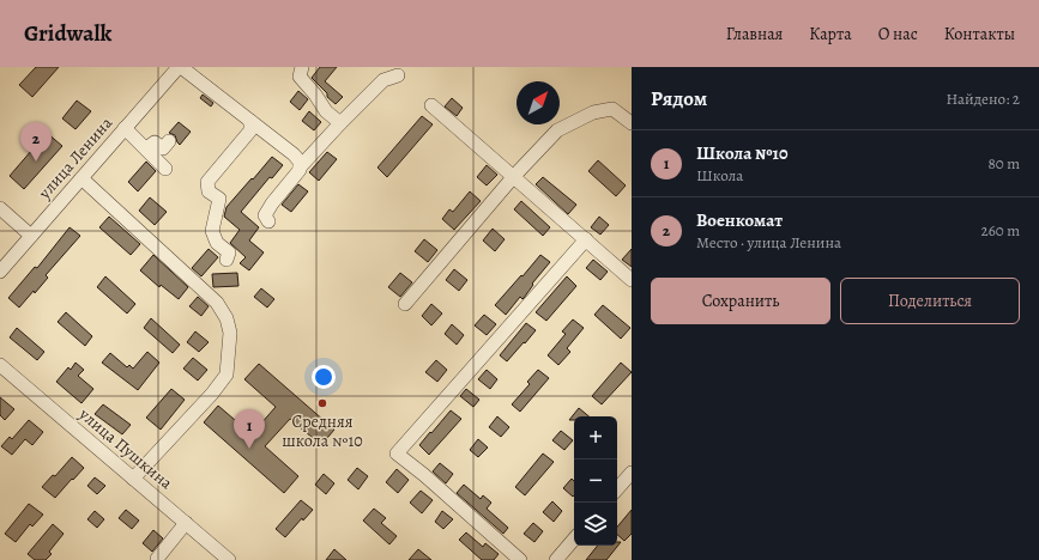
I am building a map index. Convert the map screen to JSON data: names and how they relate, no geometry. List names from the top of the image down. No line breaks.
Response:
{"streets":{"street":["улица Ленина","улица Пушкина"]},"places":["Средняя школа №10"],"north":"top right","page":{"header":"Gridwalk","nav":["Главная","Карта","О нас","Контакты"],"heading":["Рядом","Найдено: 2"],"pins":["2","1"],"list":[{"mark":"1","name":"Школа №10","note":"Школа","value":"80 m"},{"mark":"2","name":"Военкомат","note":"Место · улица Ленина","value":"260 m"}],"buttons":["Сохранить","Поделиться"],"map_buttons":["+","−"]}}
